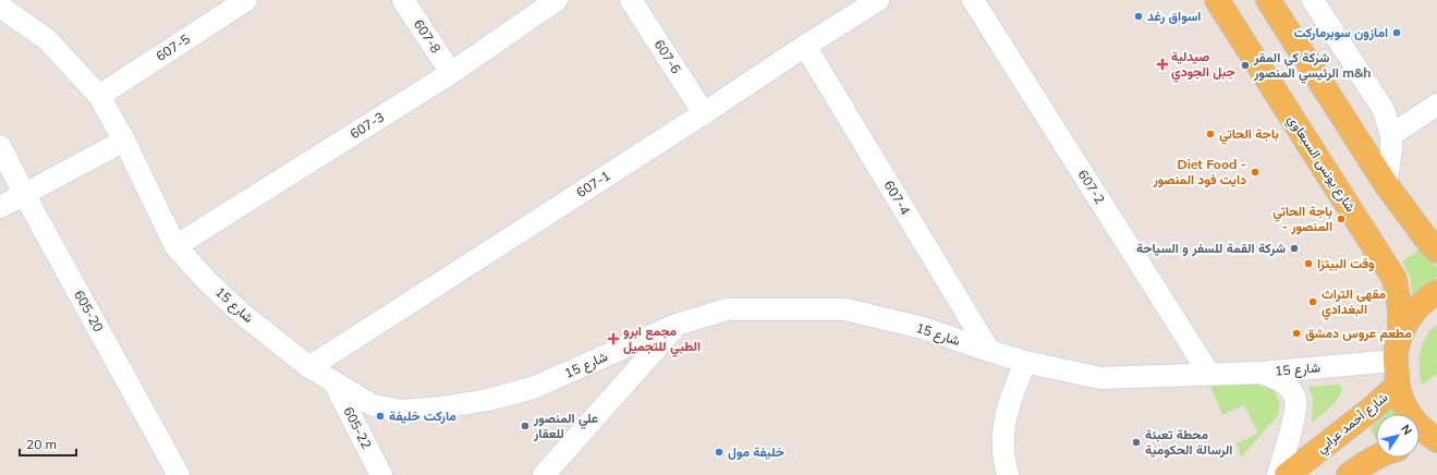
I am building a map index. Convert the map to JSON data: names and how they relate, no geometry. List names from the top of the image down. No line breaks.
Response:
{"streets":{"main road":["شارع يونس السبعاوي","شارع أحمد عرابي"],"street":["607-8","607-5","607-6","607-3","607-1","607-2","607-4","شارع 15","605-20","605-22"]},"crossings":[["607-8","607-3"],["607-5","شارع 15"],["607-6","607-1"],["607-3","شارع 15"],["607-1","607-4"],["607-1","شارع 15"],["607-2","شارع 15"],["607-4","شارع 15"],["شارع 15","605-22"]],"places":{"other":["اسواق رغد","امازون سوبرماركت","شركة كي المقر الرئيسي المنصور m&h","باجة الحاتي","Diet Food - دايت فود المنصور","باجة الحاتي - المنصور","شركة القمة للسفر و السياحة","وقت البيتزا","مقهى التراث البغدادي","مطعم عروس دمشق","ماركت خليفة","علي المنصور للعقار","محطة تعبئة الرسالة الحكومية","خليفة مول"],"health":["صيدلية جبل الجودي","مجمع ابرو الطبي للتجميل"]},"scale_bar":"20 m","north":"top right"}
